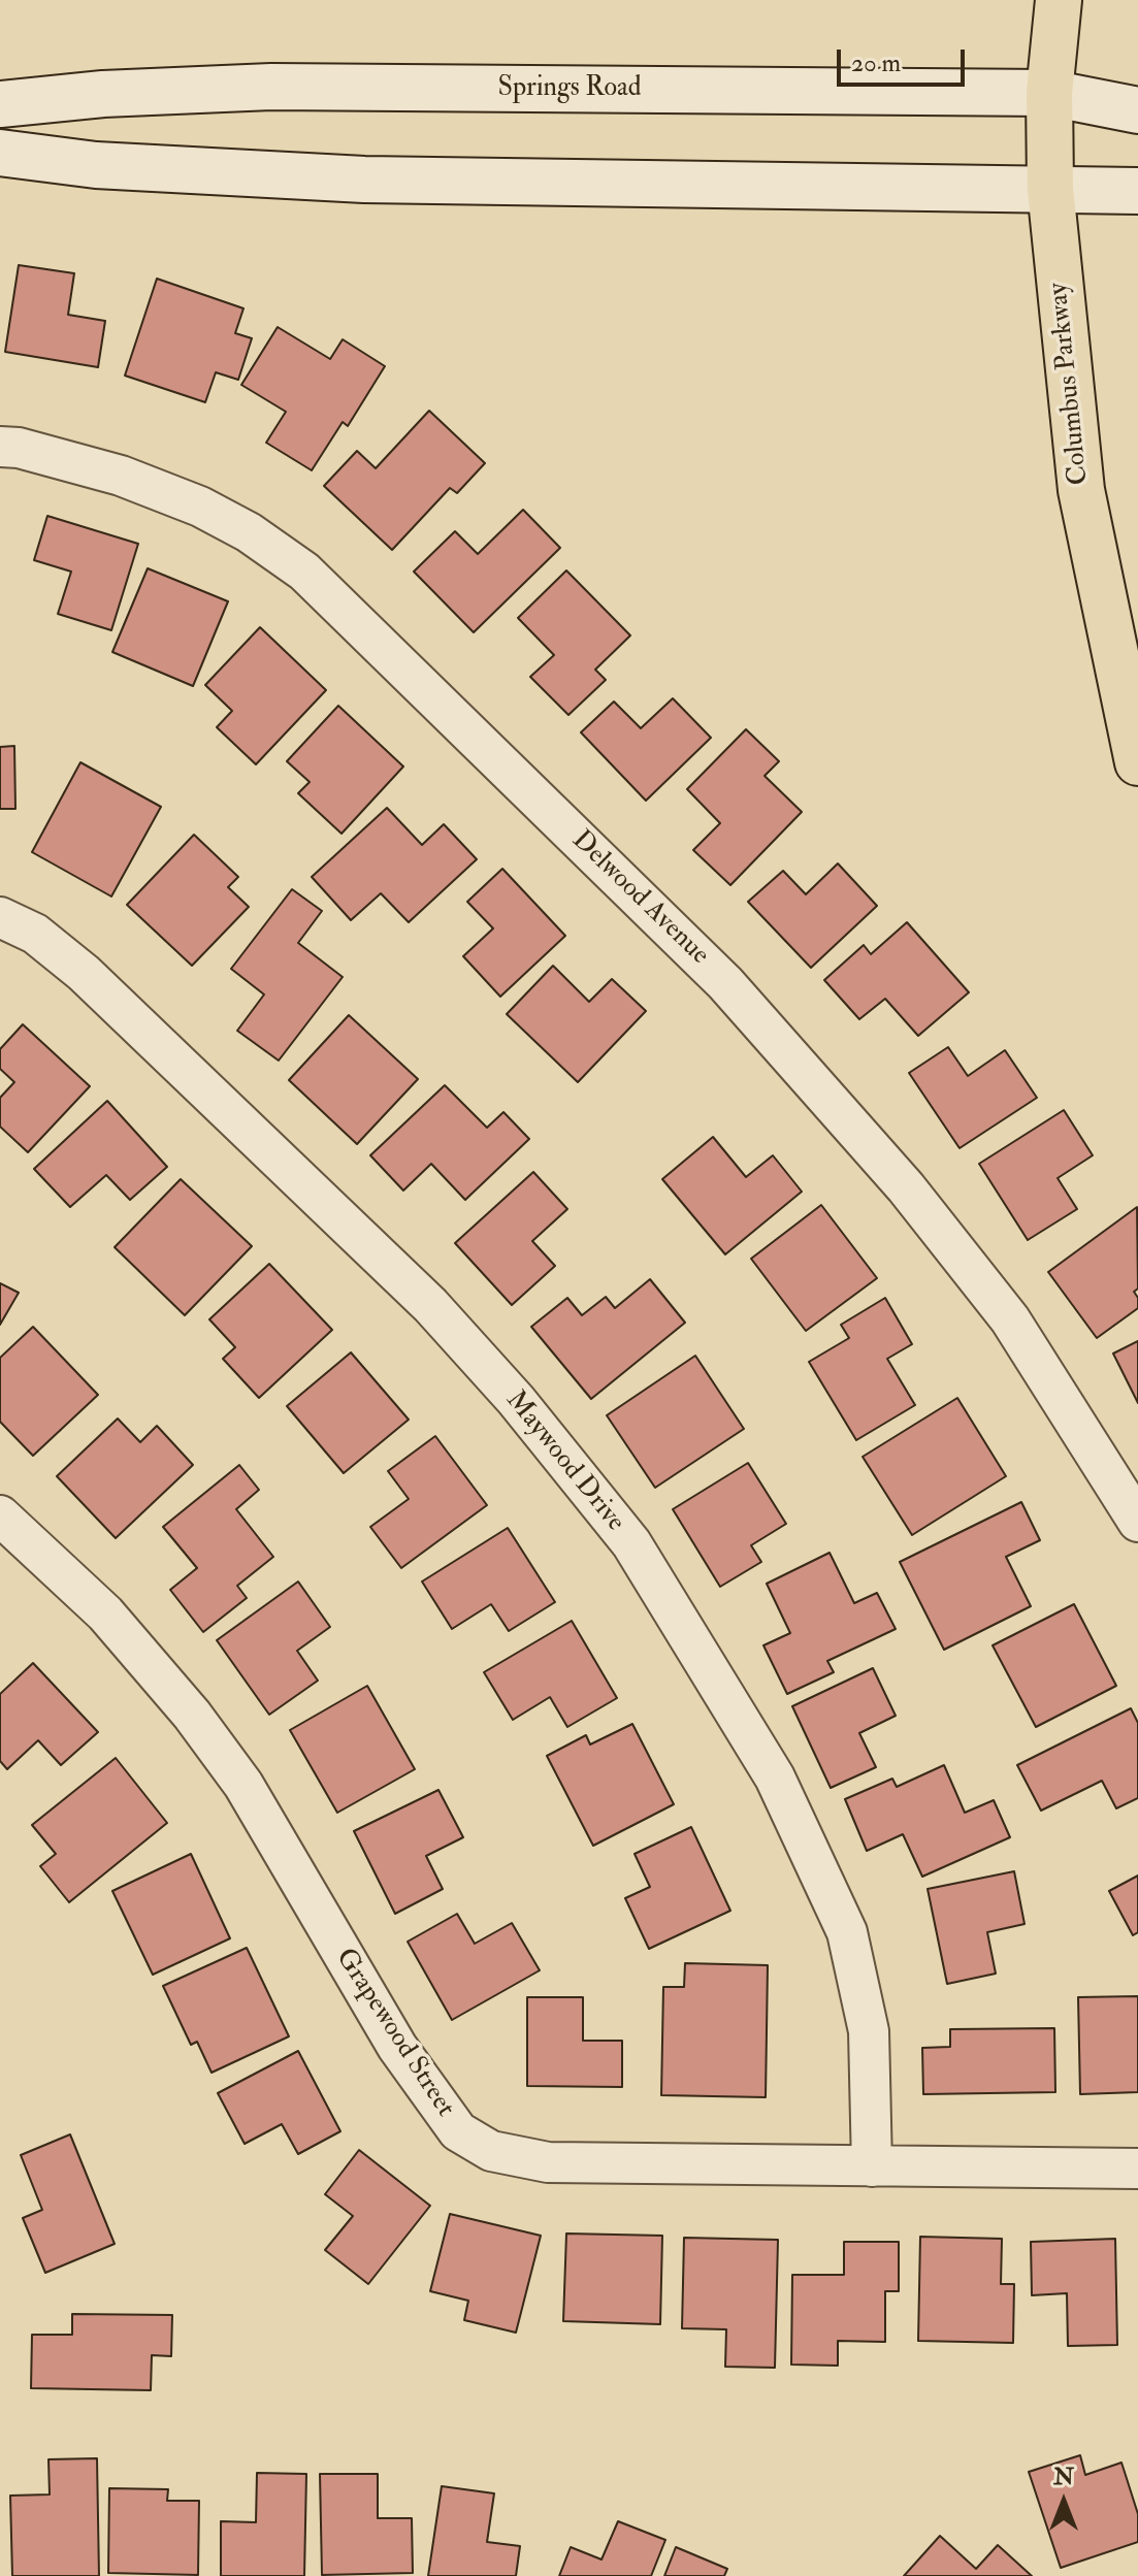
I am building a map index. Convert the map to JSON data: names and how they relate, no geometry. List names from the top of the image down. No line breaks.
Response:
{"streets":{"main road":["Springs Road","Columbus Parkway"],"street":["Delwood Avenue","Maywood Drive","Grapewood Street"]},"crossings":[["Springs Road","Columbus Parkway"],["Maywood Drive","Grapewood Street"]],"scale_bar":"20 m","north":"top"}
